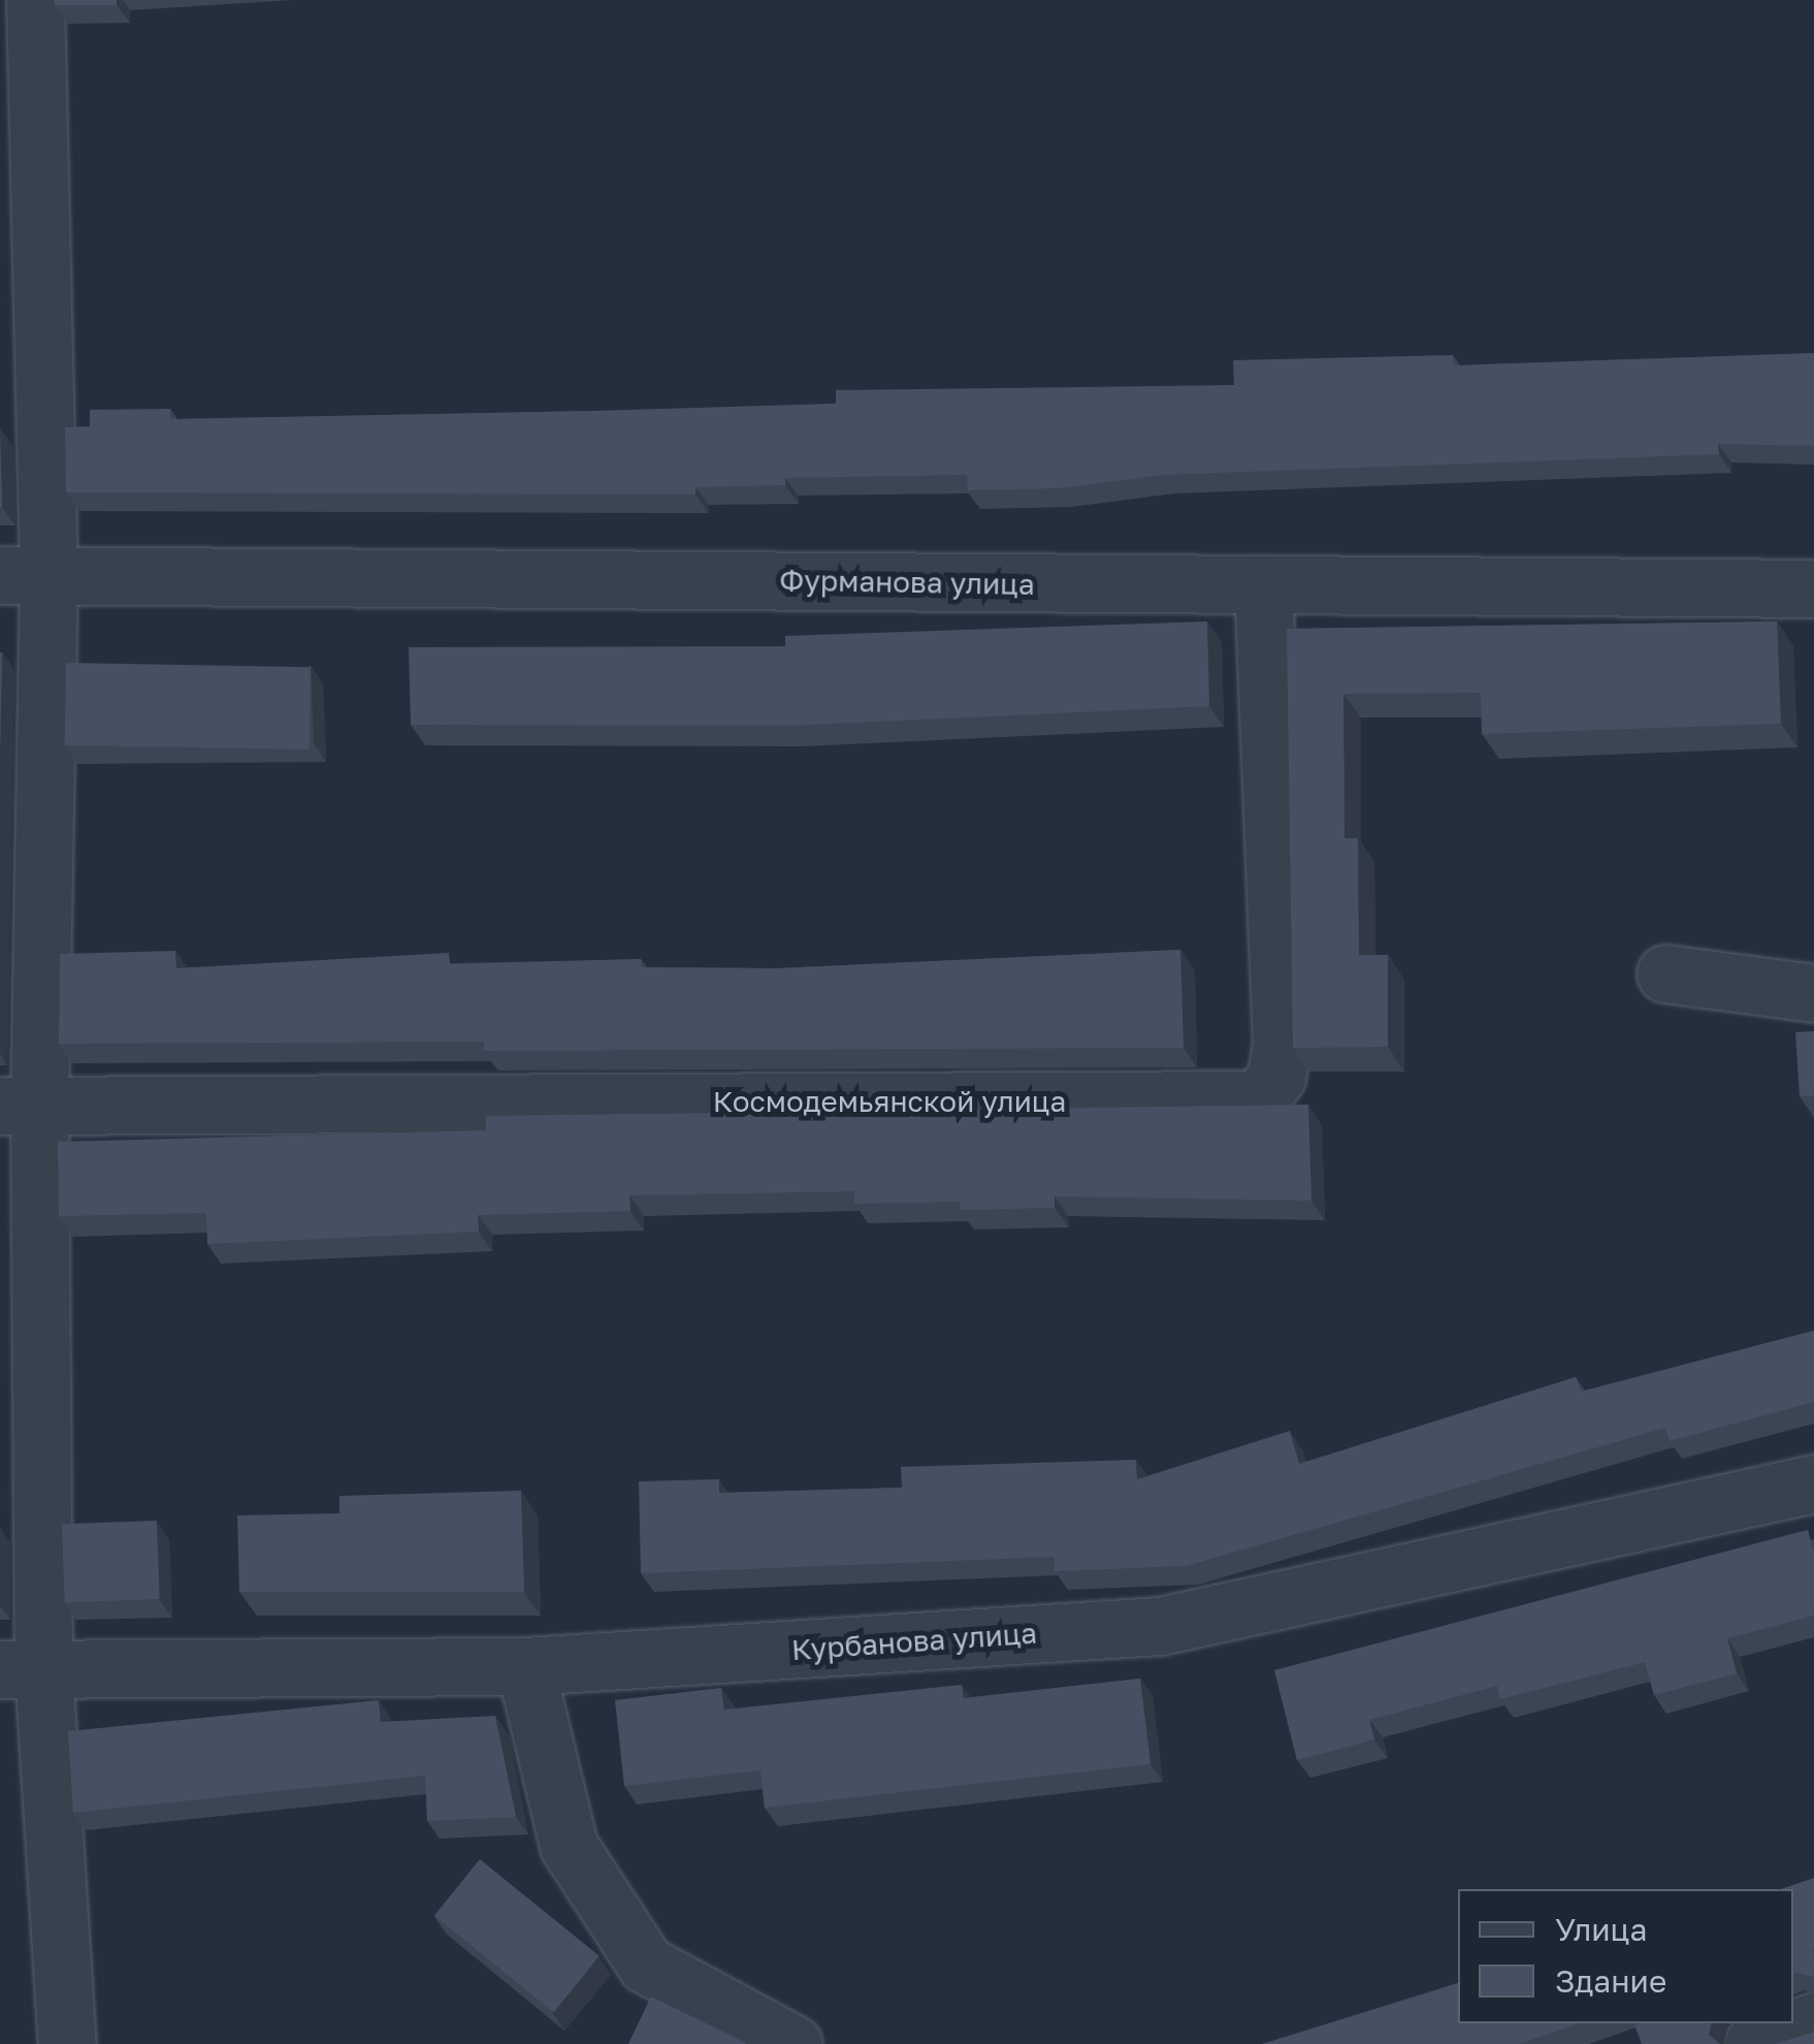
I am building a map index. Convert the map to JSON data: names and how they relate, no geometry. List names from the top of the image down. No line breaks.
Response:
{"streets":{"street":["Фурманова улица","Космодемьянской улица","Курбанова улица"]},"crossings":[["Фурманова улица","Космодемьянской улица"]],"legend":["Улица","Здание"]}
